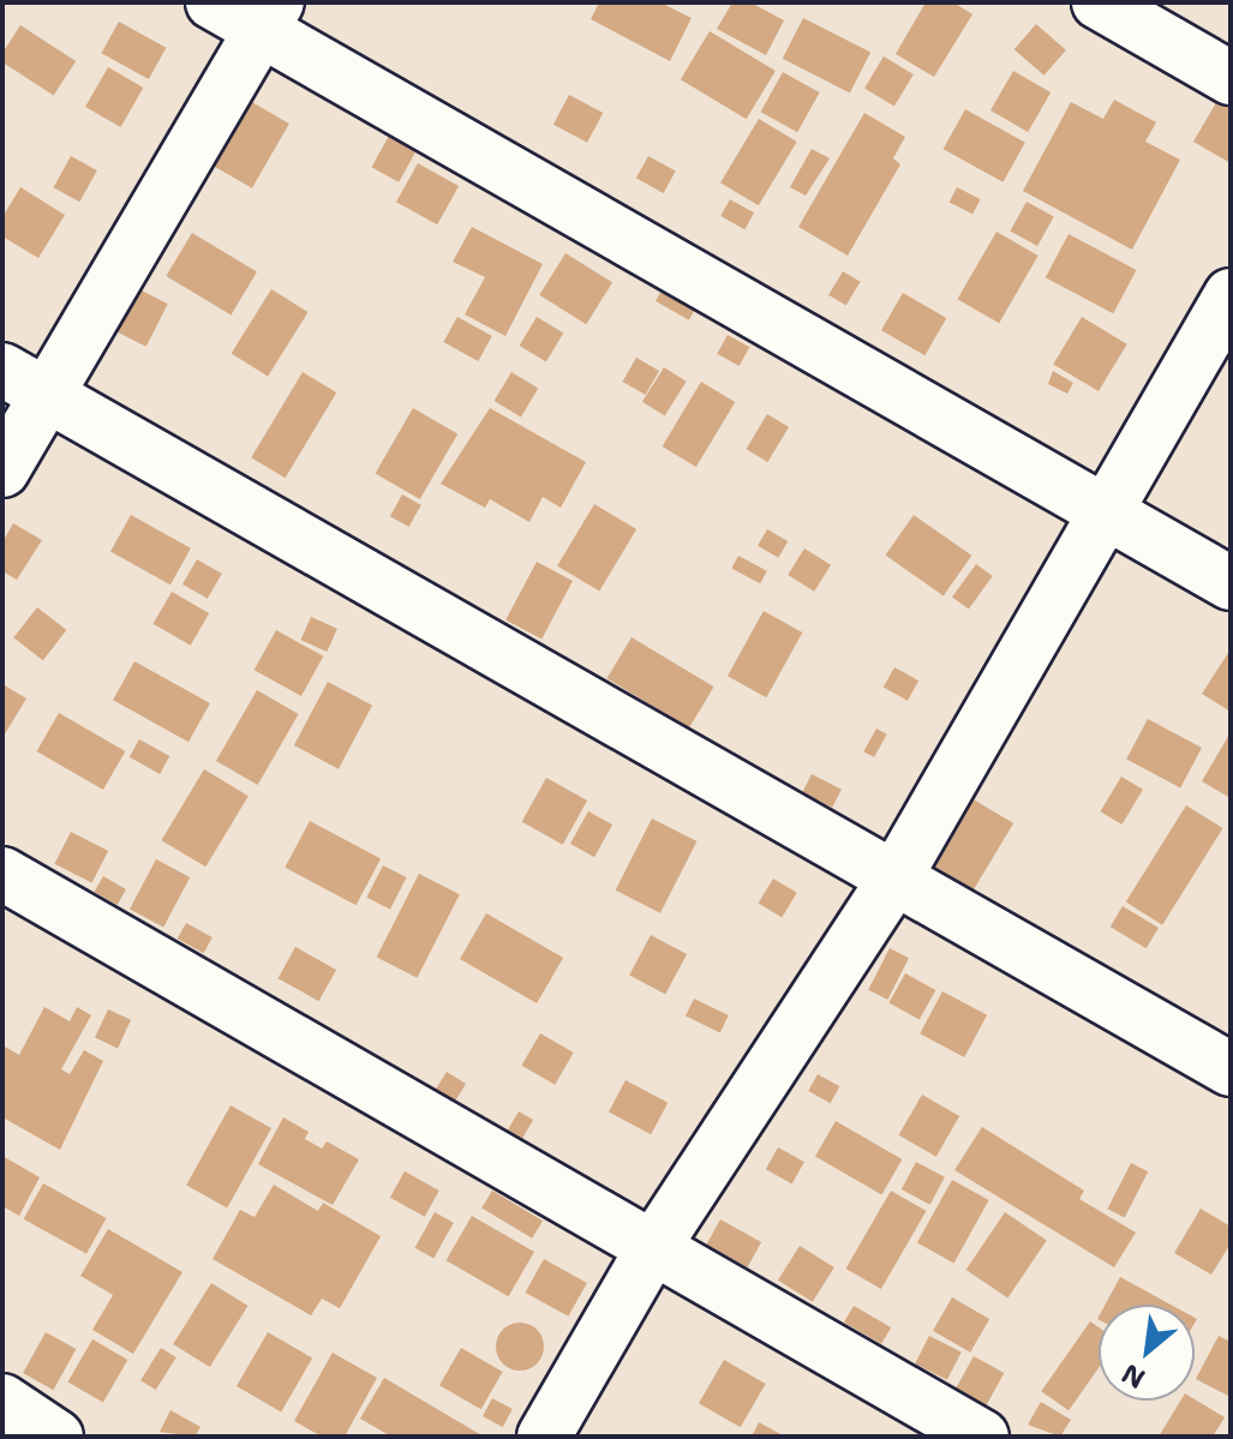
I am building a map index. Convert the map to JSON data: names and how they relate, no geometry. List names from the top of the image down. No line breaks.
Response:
{"north":"bottom left"}
